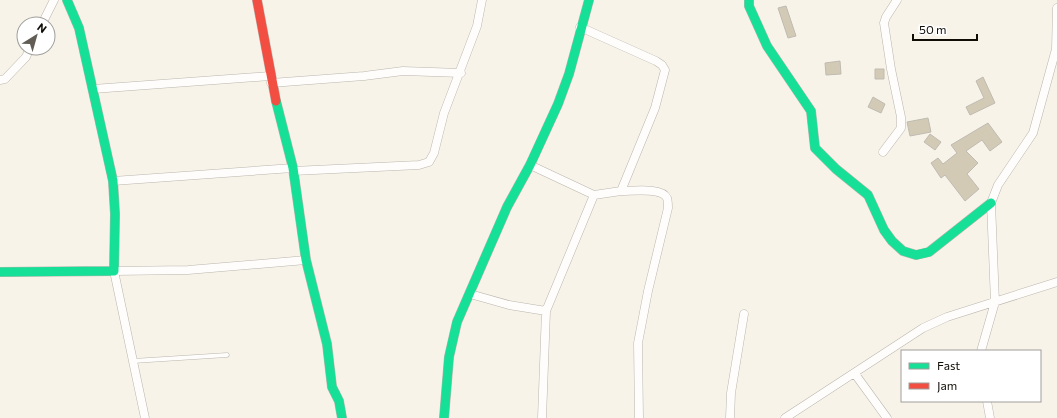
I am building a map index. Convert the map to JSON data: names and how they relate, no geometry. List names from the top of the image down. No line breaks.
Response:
{"legend":["Fast","Jam"],"scale_bar":"50 m","north":"top right"}
